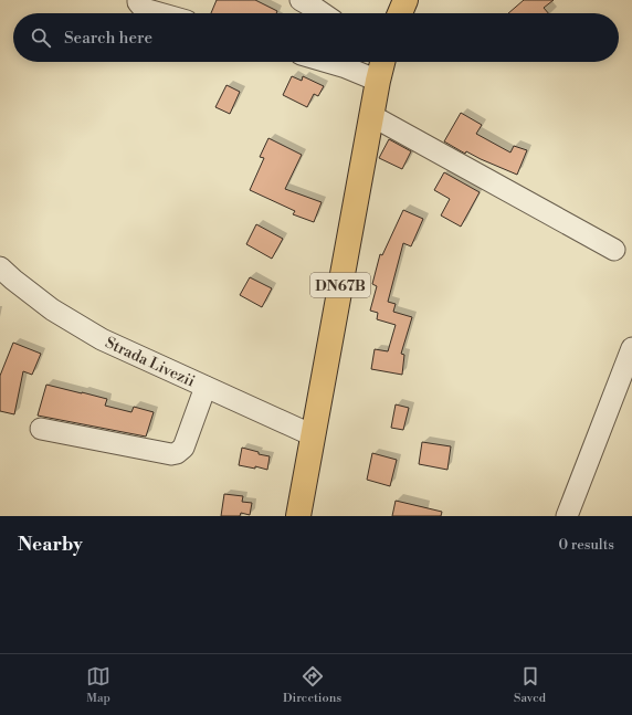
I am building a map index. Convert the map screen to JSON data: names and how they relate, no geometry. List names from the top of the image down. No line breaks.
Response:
{"streets":{"main road":["DN67B"],"street":["Strada Livezii"]},"crossings":[["DN67B","Strada Livezii"]],"page":{"search":"Search here","heading":["Nearby","0 results"],"nav":["Map","Directions","Saved"]}}
